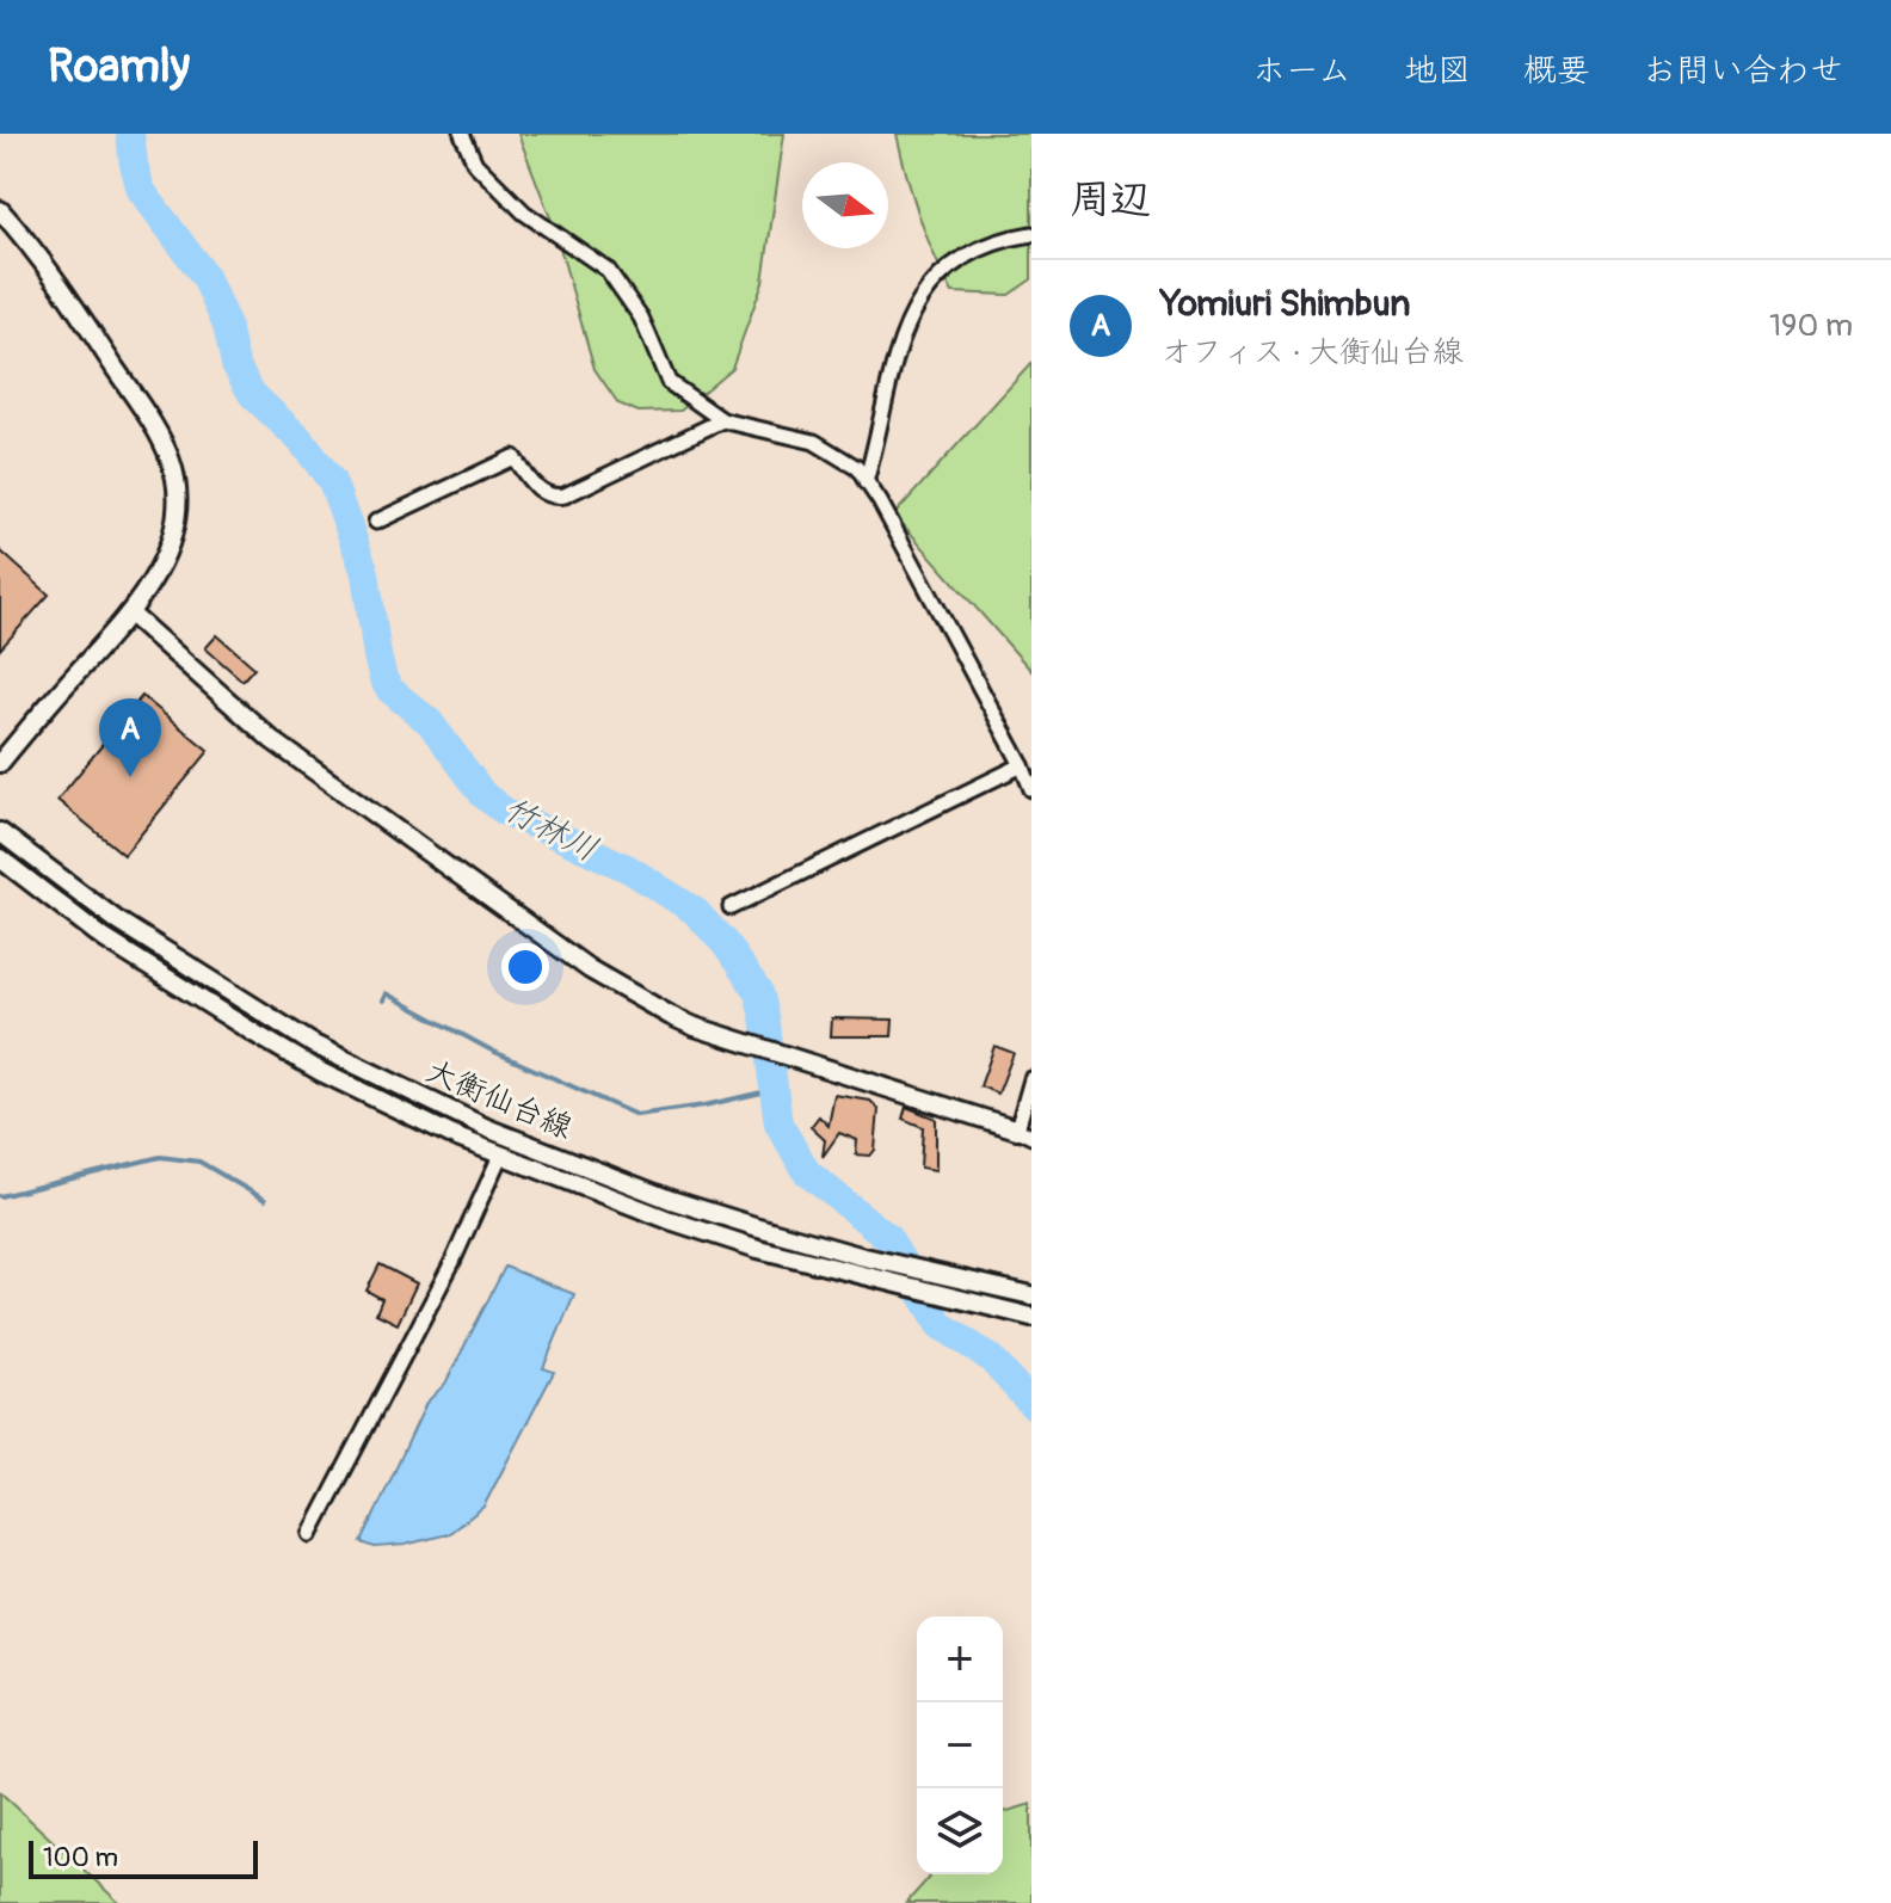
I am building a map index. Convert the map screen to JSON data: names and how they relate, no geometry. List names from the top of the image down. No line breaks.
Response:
{"streets":{"main road":["大衡仙台線"]},"water":["竹林川"],"scale_bar":"100 m","north":"right","page":{"header":"Roamly","nav":["ホーム","地図","概要","お問い合わせ"],"heading":"周辺","list":[{"mark":"A","name":"Yomiuri Shimbun","note":"オフィス · 大衡仙台線","value":"190 m"}],"pins":"A","map_buttons":["+","−"],"scale":"100 m"}}
